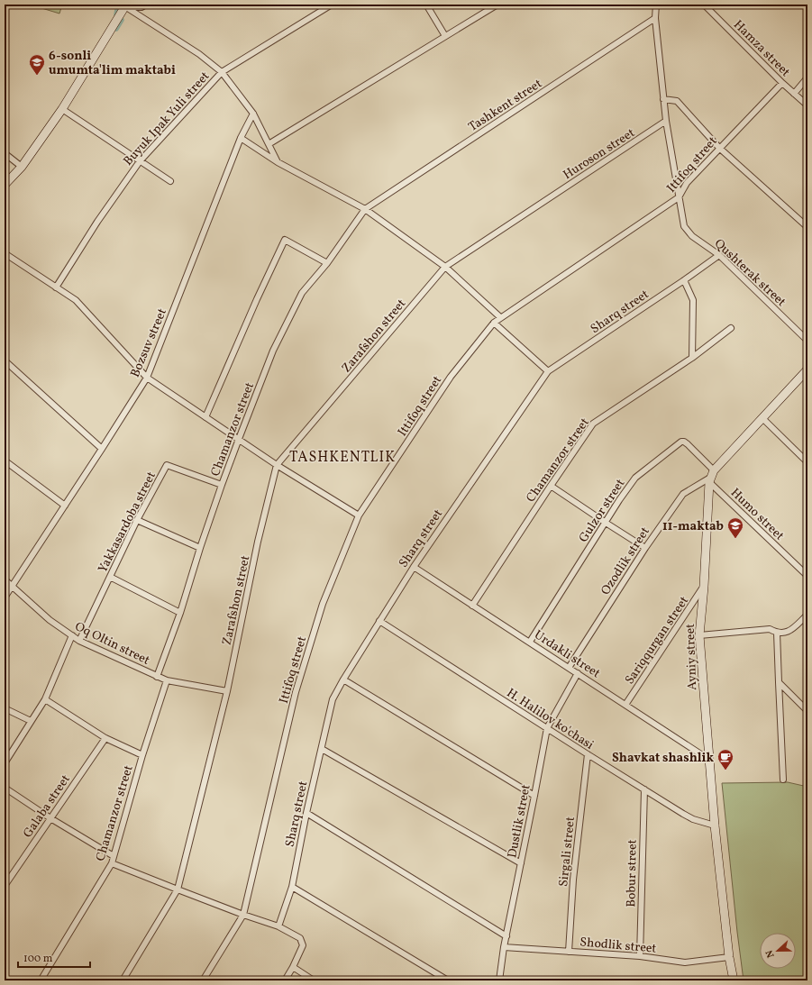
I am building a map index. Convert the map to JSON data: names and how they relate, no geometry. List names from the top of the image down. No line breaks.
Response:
{"streets":{"street":["Hamza street","Tashkent street","Buyuk Ipak Yuli street","Huroson street","Ittifoq street","Qushterak street","Sharq street","Zarafshon street","Bozsuv street","Chamanzor street","Gulzor street","Humo street","Yakkasardoba street","Ozodlik street","Sariqqurgan street","Oq Oltin street","Urdakli street","Ayniy street","H. Halilov ko'chasi","Galaba street","Dustlik street","Sirgali street","Bobur street","Shodlik street"]},"crossings":[["Hamza street","Ittifoq street"],["Tashkent street","Chamanzor street"],["Huroson street","Qushterak street"],["Huroson street","Zarafshon street"],["Ittifoq street","Qushterak street"],["Qushterak street","Sharq street"],["Sharq street","Urdakli street"],["Sharq street","H. Halilov ko'chasi"],["Zarafshon street","Oq Oltin street"],["Bozsuv street","Oq Oltin street"],["Chamanzor street","Yakkasardoba street"],["Chamanzor street","Oq Oltin street"],["Chamanzor street","Urdakli street"],["Gulzor street","Humo street"],["Gulzor street","Ozodlik street"],["Gulzor street","Urdakli street"],["Gulzor street","Ayniy street"],["Humo street","Ozodlik street"],["Humo street","Ayniy street"],["Yakkasardoba street","Oq Oltin street"],["Ozodlik street","Urdakli street"],["Ozodlik street","Ayniy street"],["Sariqqurgan street","Urdakli street"],["Sariqqurgan street","Ayniy street"],["Urdakli street","Ayniy street"],["Urdakli street","Dustlik street"],["Ayniy street","H. Halilov ko'chasi"],["Ayniy street","Shodlik street"],["H. Halilov ko'chasi","Dustlik street"],["H. Halilov ko'chasi","Sirgali street"],["H. Halilov ko'chasi","Bobur street"],["Dustlik street","Shodlik street"],["Sirgali street","Shodlik street"],["Bobur street","Shodlik street"]],"districts":["TASHKENTLIK"],"places":{"school or university":["6-sonli umumta'lim maktabi","11-maktab"],"cafe":["Shavkat shashlik"]},"scale_bar":"100 m","north":"left"}
